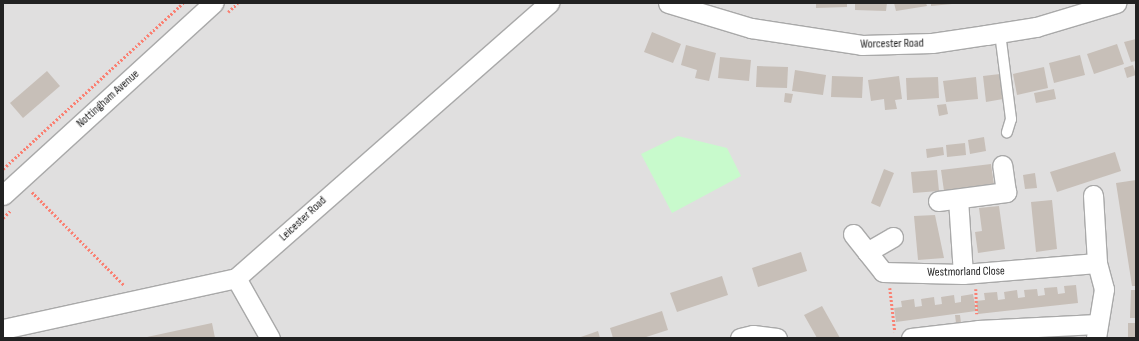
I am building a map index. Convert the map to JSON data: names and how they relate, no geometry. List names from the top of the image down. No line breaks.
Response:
{"streets":{"street":["Worcester Road","Nottingham Avenue","Leicester Road","Westmorland Close"]}}
